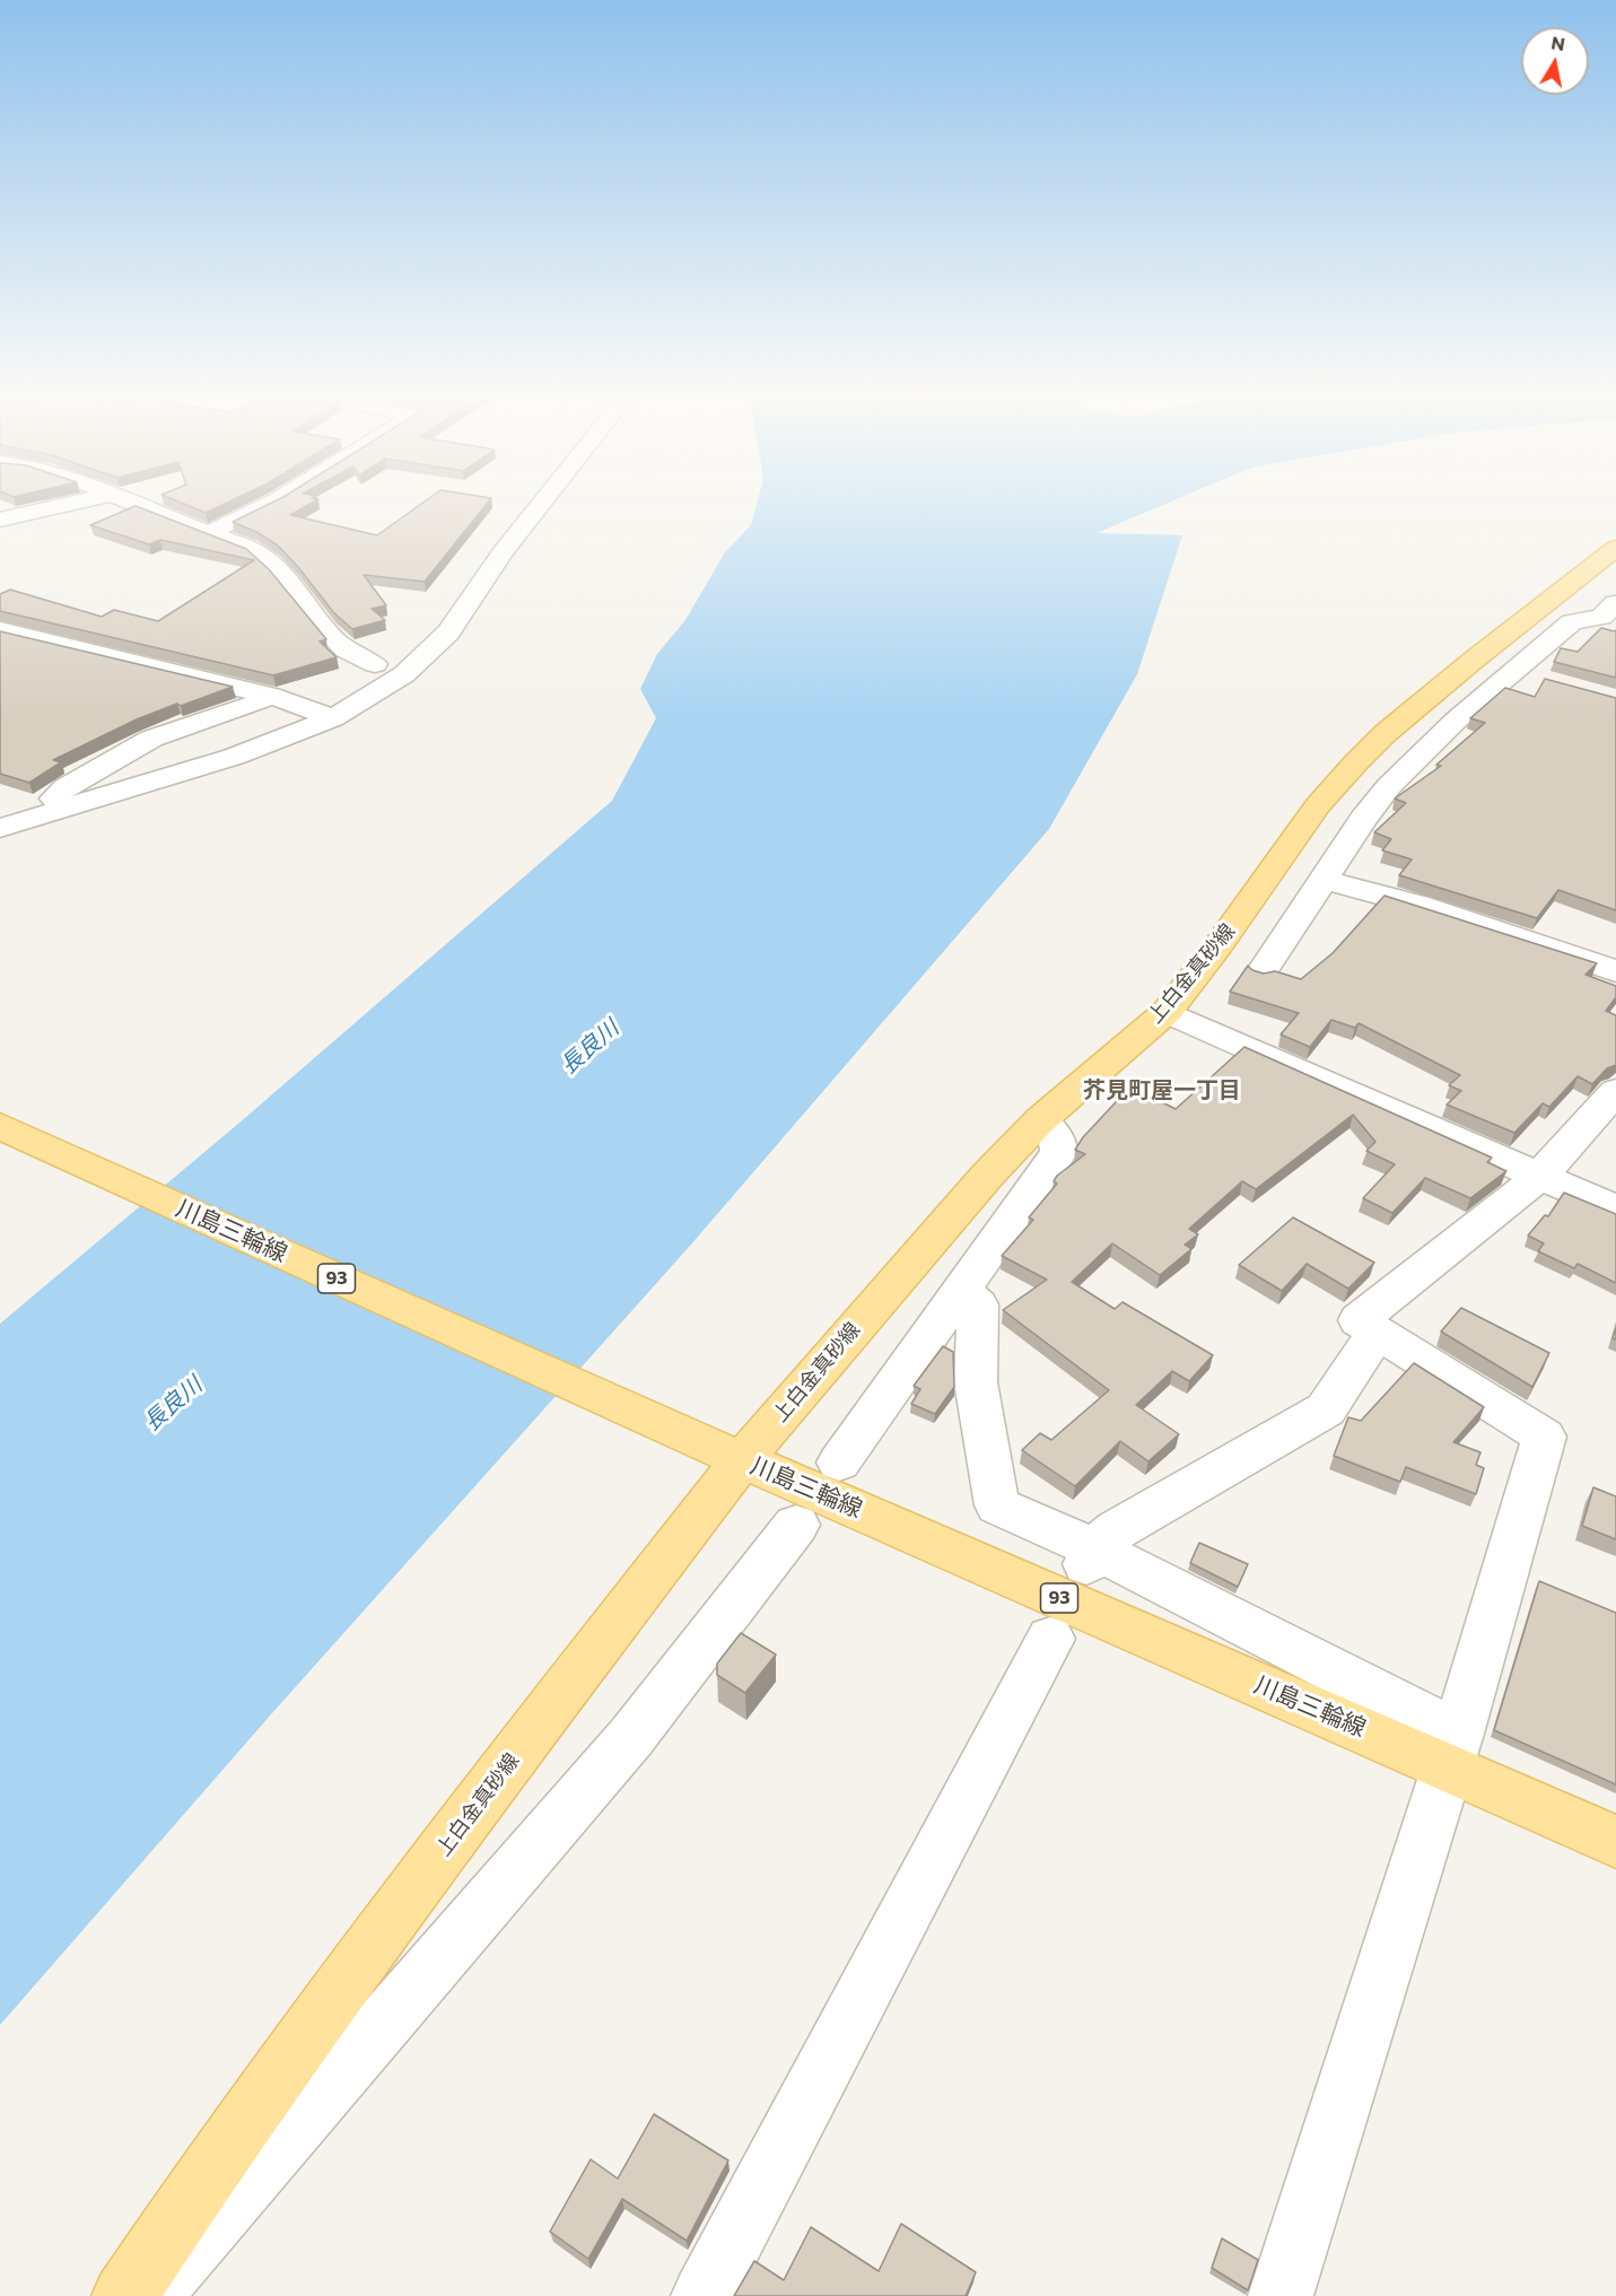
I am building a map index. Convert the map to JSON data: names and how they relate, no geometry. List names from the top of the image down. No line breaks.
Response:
{"streets":{"main road":["上白金真砂線","川島三輪線","93"]},"crossings":[["上白金真砂線","川島三輪線"]],"districts":["芥見町屋一丁目"],"water":["長良川"],"north":"top"}
